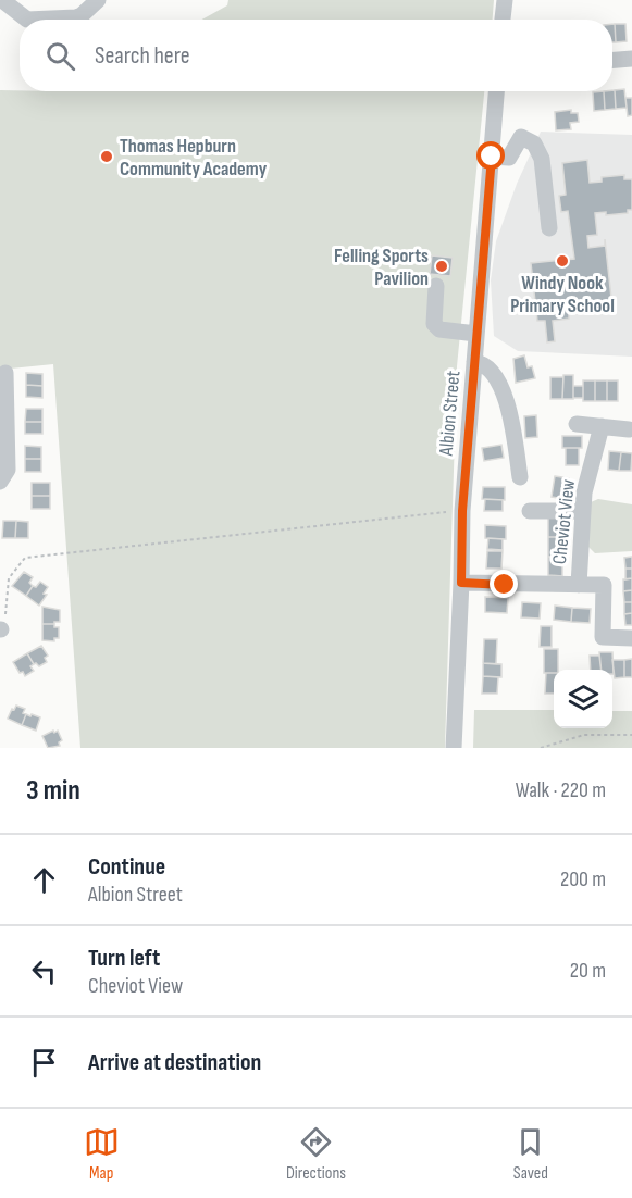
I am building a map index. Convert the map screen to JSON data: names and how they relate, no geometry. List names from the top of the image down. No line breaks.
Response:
{"streets":{"street":["Albion Street","Cheviot View"]},"crossings":[["Albion Street","Cheviot View"]],"places":["Thomas Hepburn Community Academy","Windy Nook Primary School","Felling Sports Pavilion"],"page":{"search":"Search here","heading":["3 min","Walk · 220 m"],"list":[["Continue","Albion Street","200 m"],["Turn left","Cheviot View","20 m"],"Arrive at destination"],"nav":["Map","Directions","Saved"]}}
